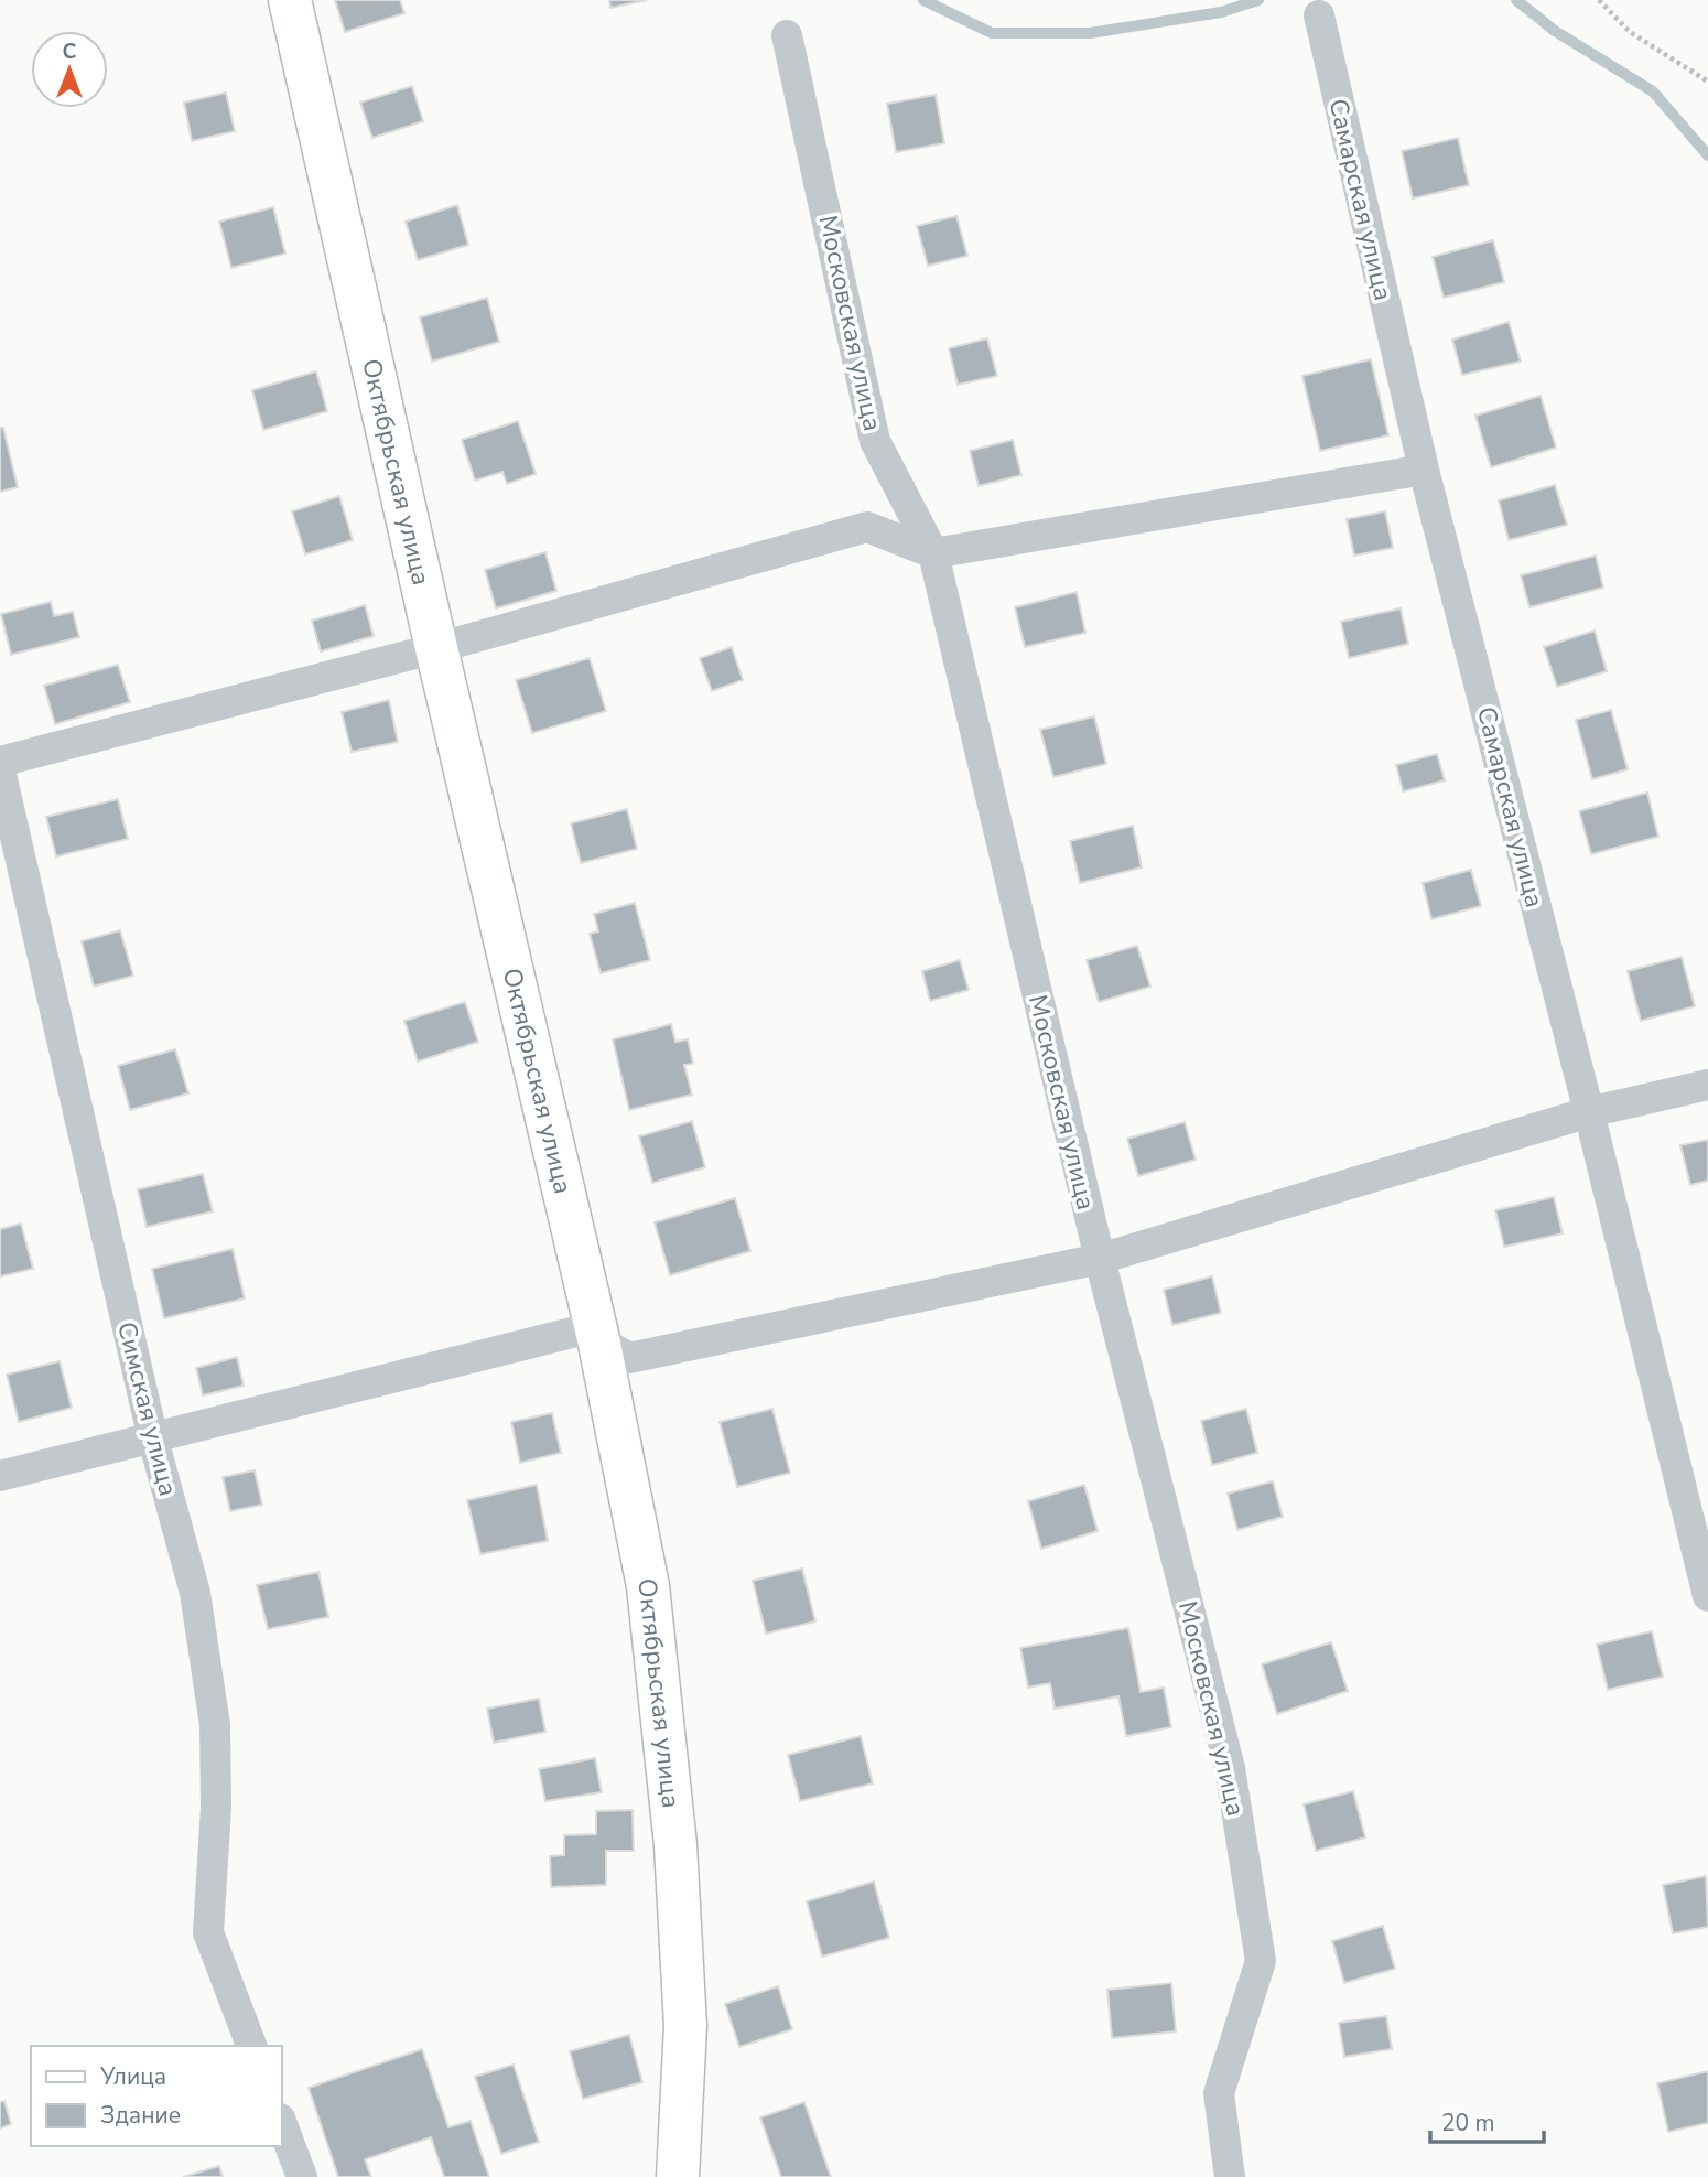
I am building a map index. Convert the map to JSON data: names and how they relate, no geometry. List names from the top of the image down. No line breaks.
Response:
{"streets":{"main road":["Октябрьская улица"],"street":["Самарская улица","Московская улица","Симская улица"]},"legend":["Улица","Здание"],"scale_bar":"20 m","north":"top"}
